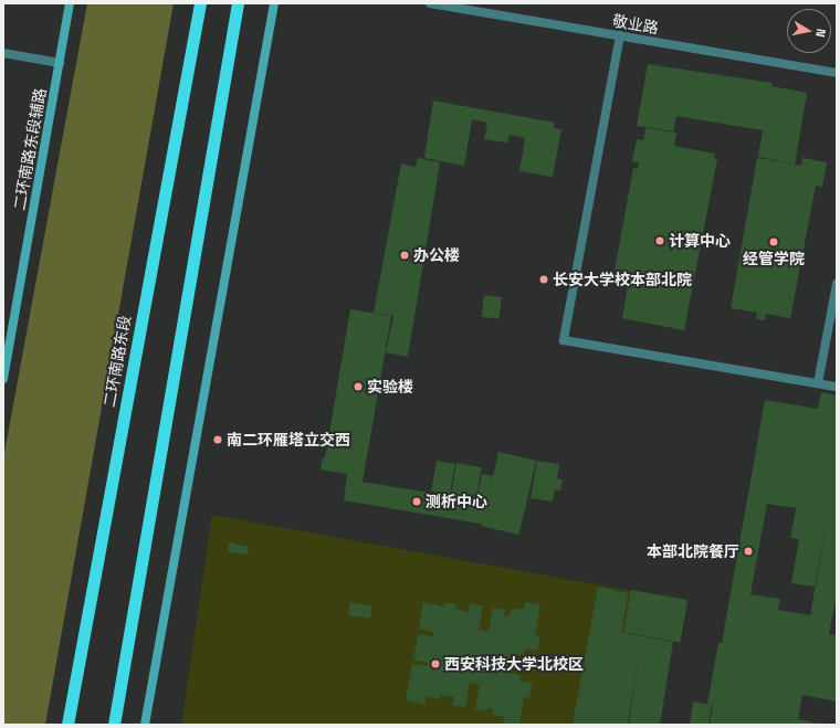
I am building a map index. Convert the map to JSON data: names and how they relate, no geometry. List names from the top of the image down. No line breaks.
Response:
{"streets":{"highway":["二环南路东段"],"main road":["二环南路东段辅路"],"street":["敬业路"]},"places":["计算中心","经管学院","办公楼","长安大学校本部北院","实验楼","南二环雁塔立交西","测析中心","本部北院餐厅","西安科技大学北校区"],"north":"right"}
